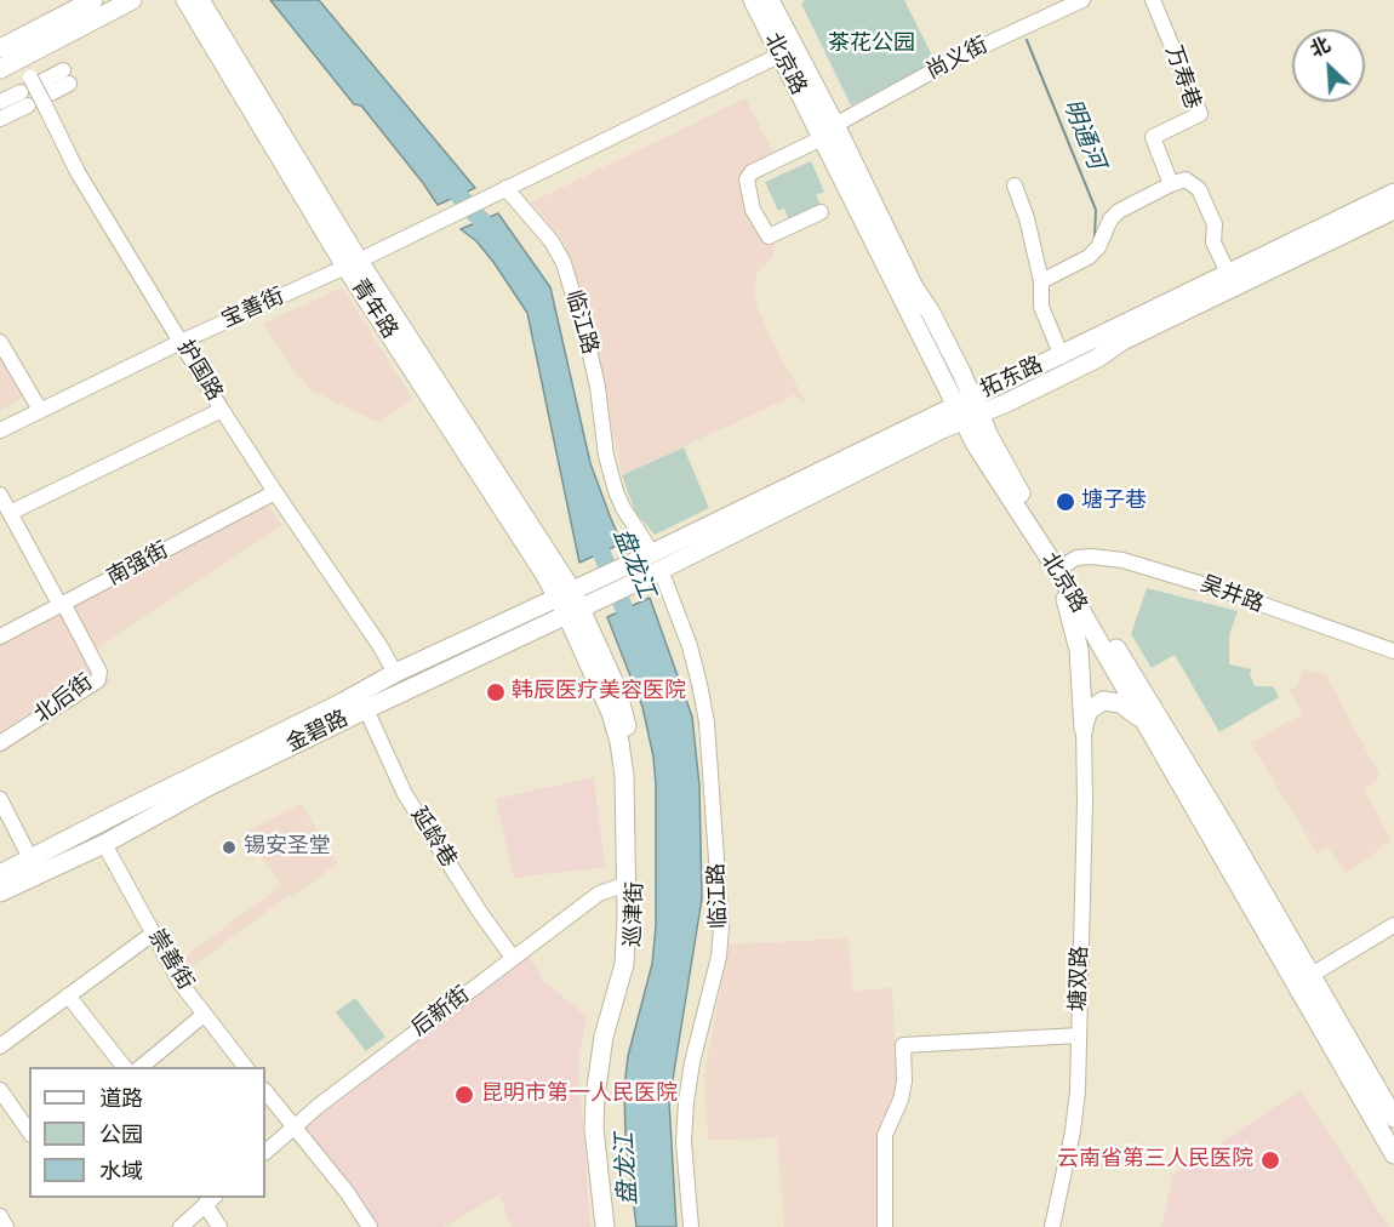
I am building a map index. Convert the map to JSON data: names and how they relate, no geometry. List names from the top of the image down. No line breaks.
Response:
{"streets":{"main road":["北京路","青年路","拓东路","金碧路","巡津街"],"street":["尚义街","万寿巷","宝善街","临江路","护国路","南强街","吴井路","北后街","延龄巷","崇善街","塘双路","后新街"]},"crossings":[["尚义街","北京路"],["北京路","宝善街"],["北京路","拓东路"],["北京路","吴井路"],["宝善街","青年路"],["宝善街","临江路"],["宝善街","护国路"],["青年路","金碧路"],["青年路","巡津街"],["临江路","拓东路"],["护国路","南强街"],["护国路","金碧路"],["拓东路","金碧路"],["南强街","北后街"],["金碧路","延龄巷"],["金碧路","巡津街"],["金碧路","崇善街"],["延龄巷","后新街"],["巡津街","后新街"]],"water":["明通河","盘龙江"],"parks":["茶花公园"],"places":["塘子巷","韩辰医疗美容医院","锡安圣堂","昆明市第一人民医院","云南省第三人民医院"],"legend":["道路","公园","水域"],"north":"top left"}
